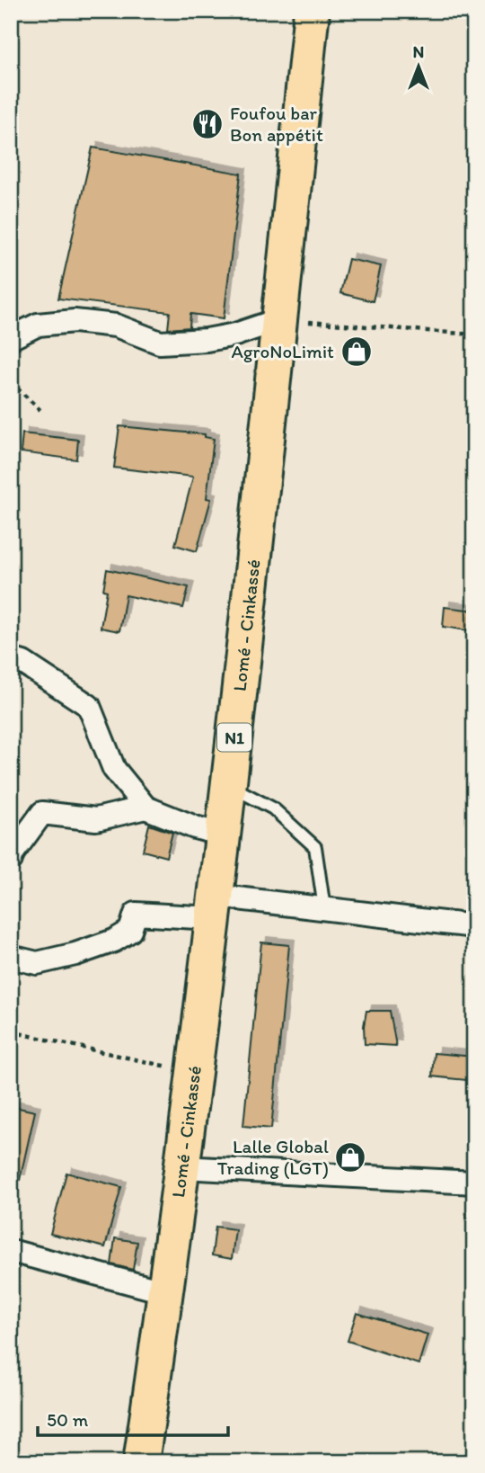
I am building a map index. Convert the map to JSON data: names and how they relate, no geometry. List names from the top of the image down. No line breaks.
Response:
{"streets":{"highway":["Lomé - Cinkassé","N1"]},"places":{"restaurant":["Foufou bar Bon appétit"],"shop":["AgroNoLimit","Lalle Global Trading (LGT)"]},"scale_bar":"50 m","north":"top"}
